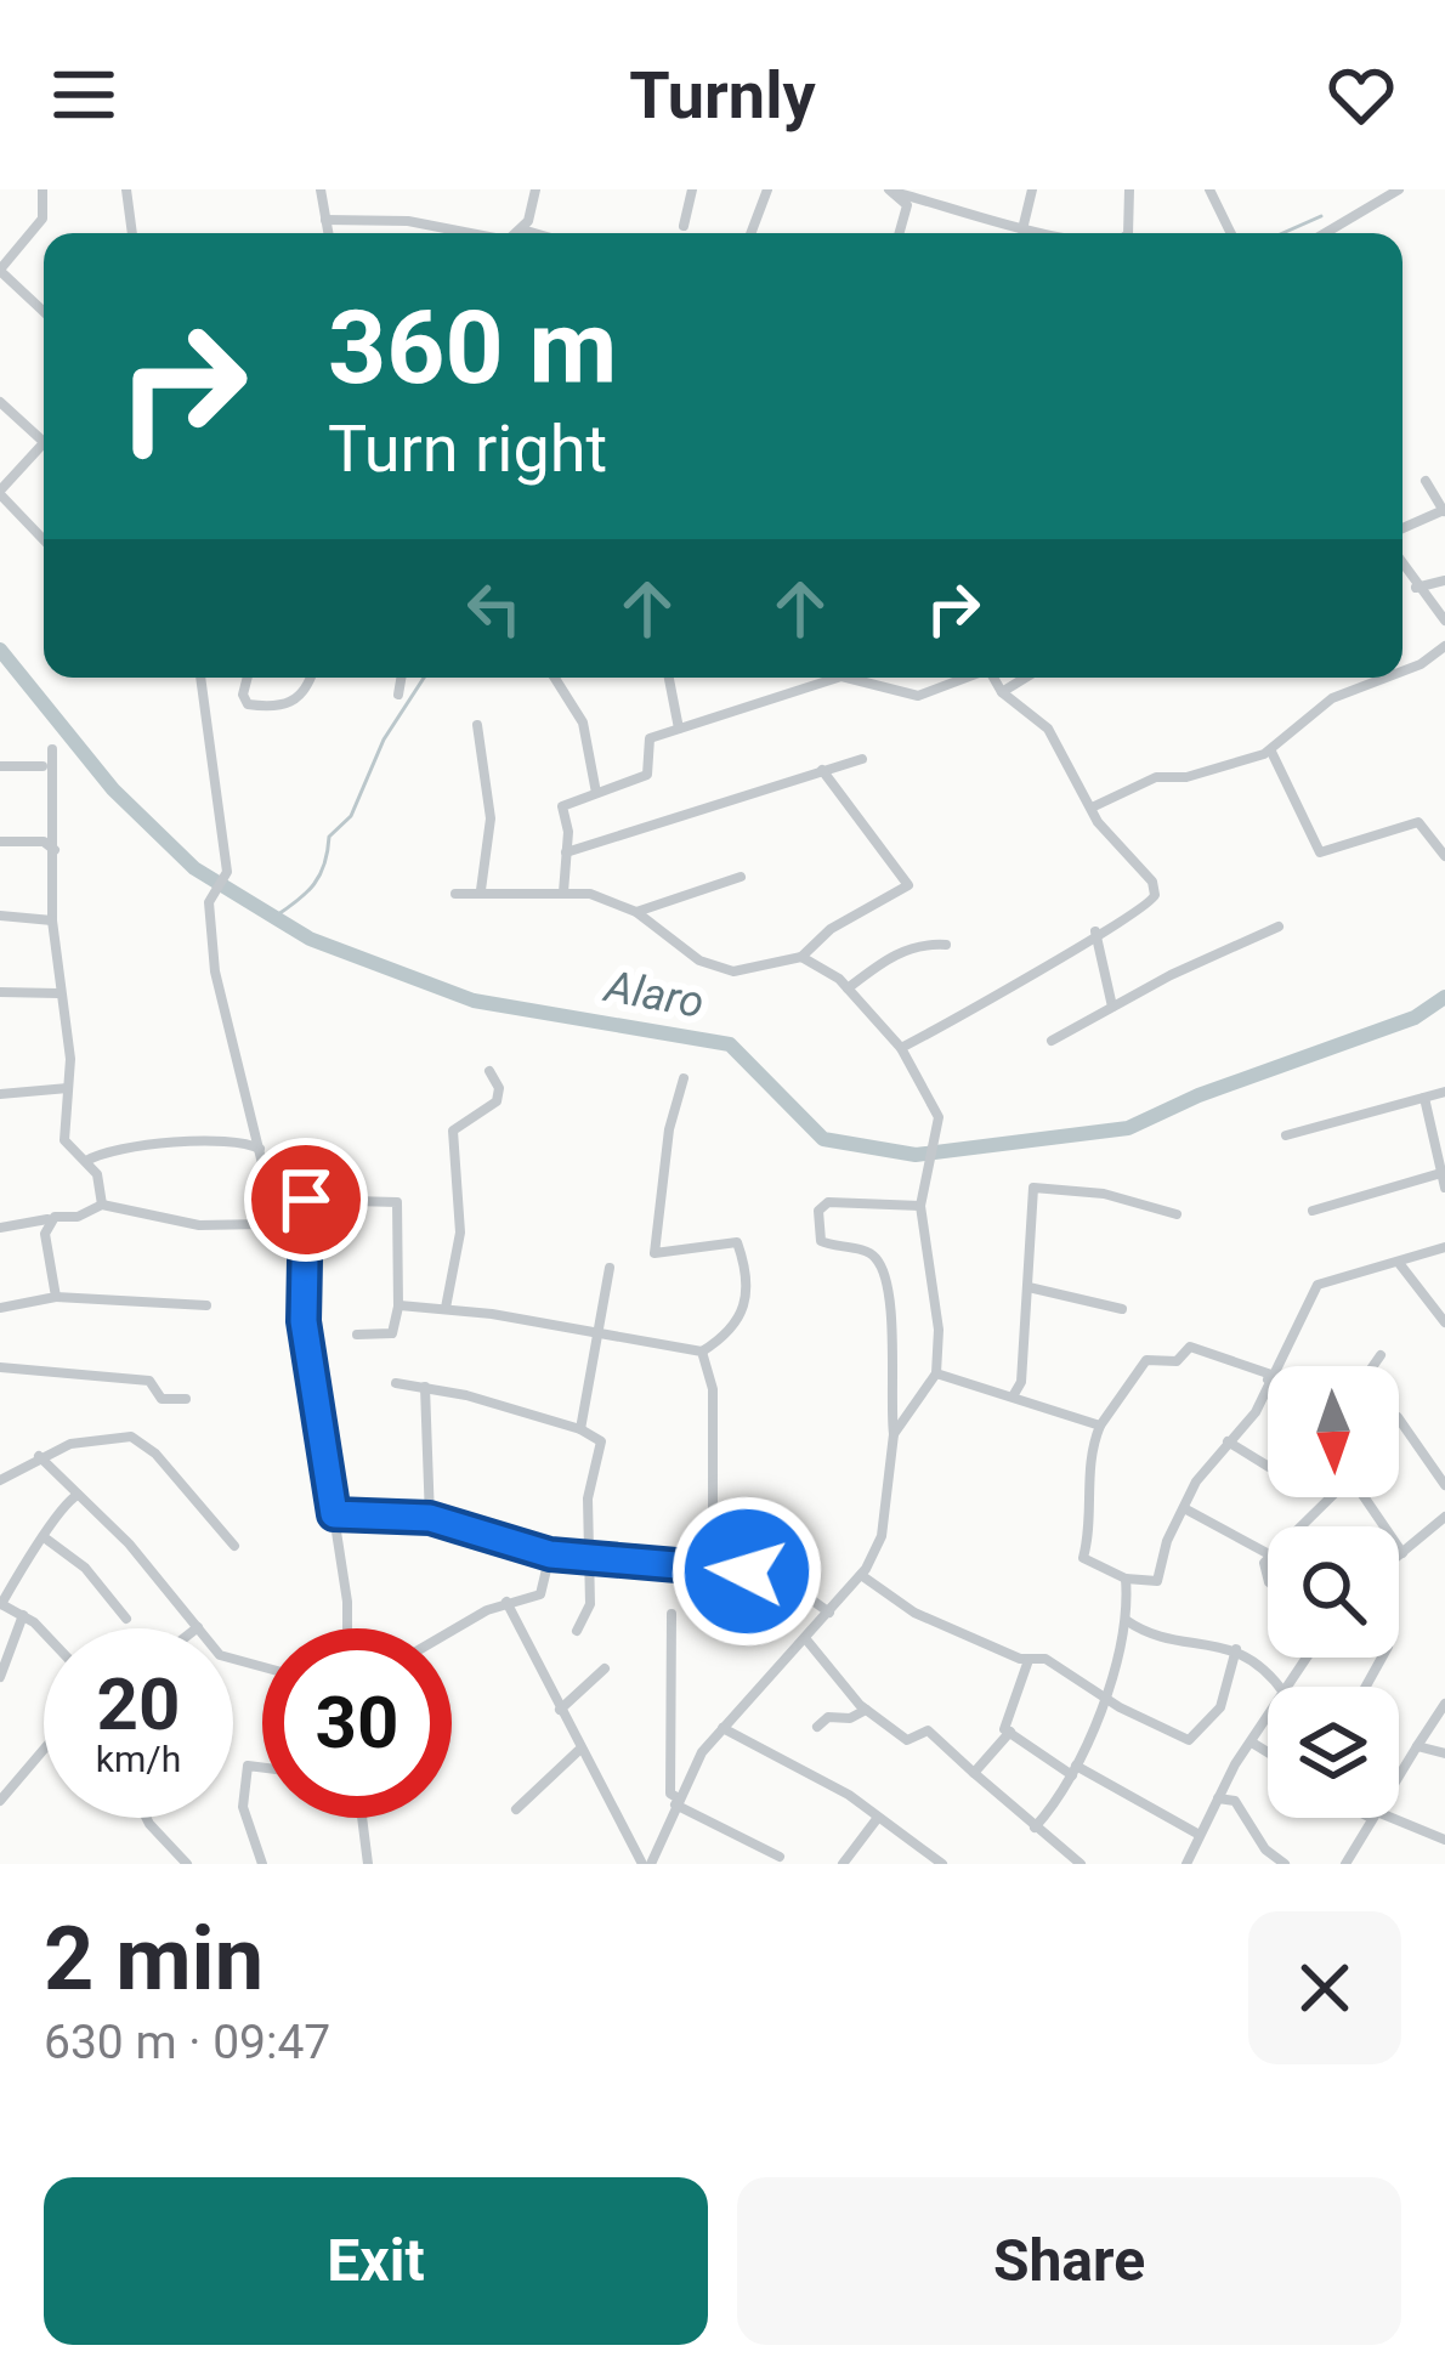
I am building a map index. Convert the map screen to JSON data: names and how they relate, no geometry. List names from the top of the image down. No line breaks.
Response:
{"water":["Alaro"],"north":"bottom","page":{"header":"Turnly","turn":["360 m","Turn right"],"speed":"20 km/h","limit":"30","heading":["2 min","630 m · 09:47"],"buttons":["Exit","Share"]}}
